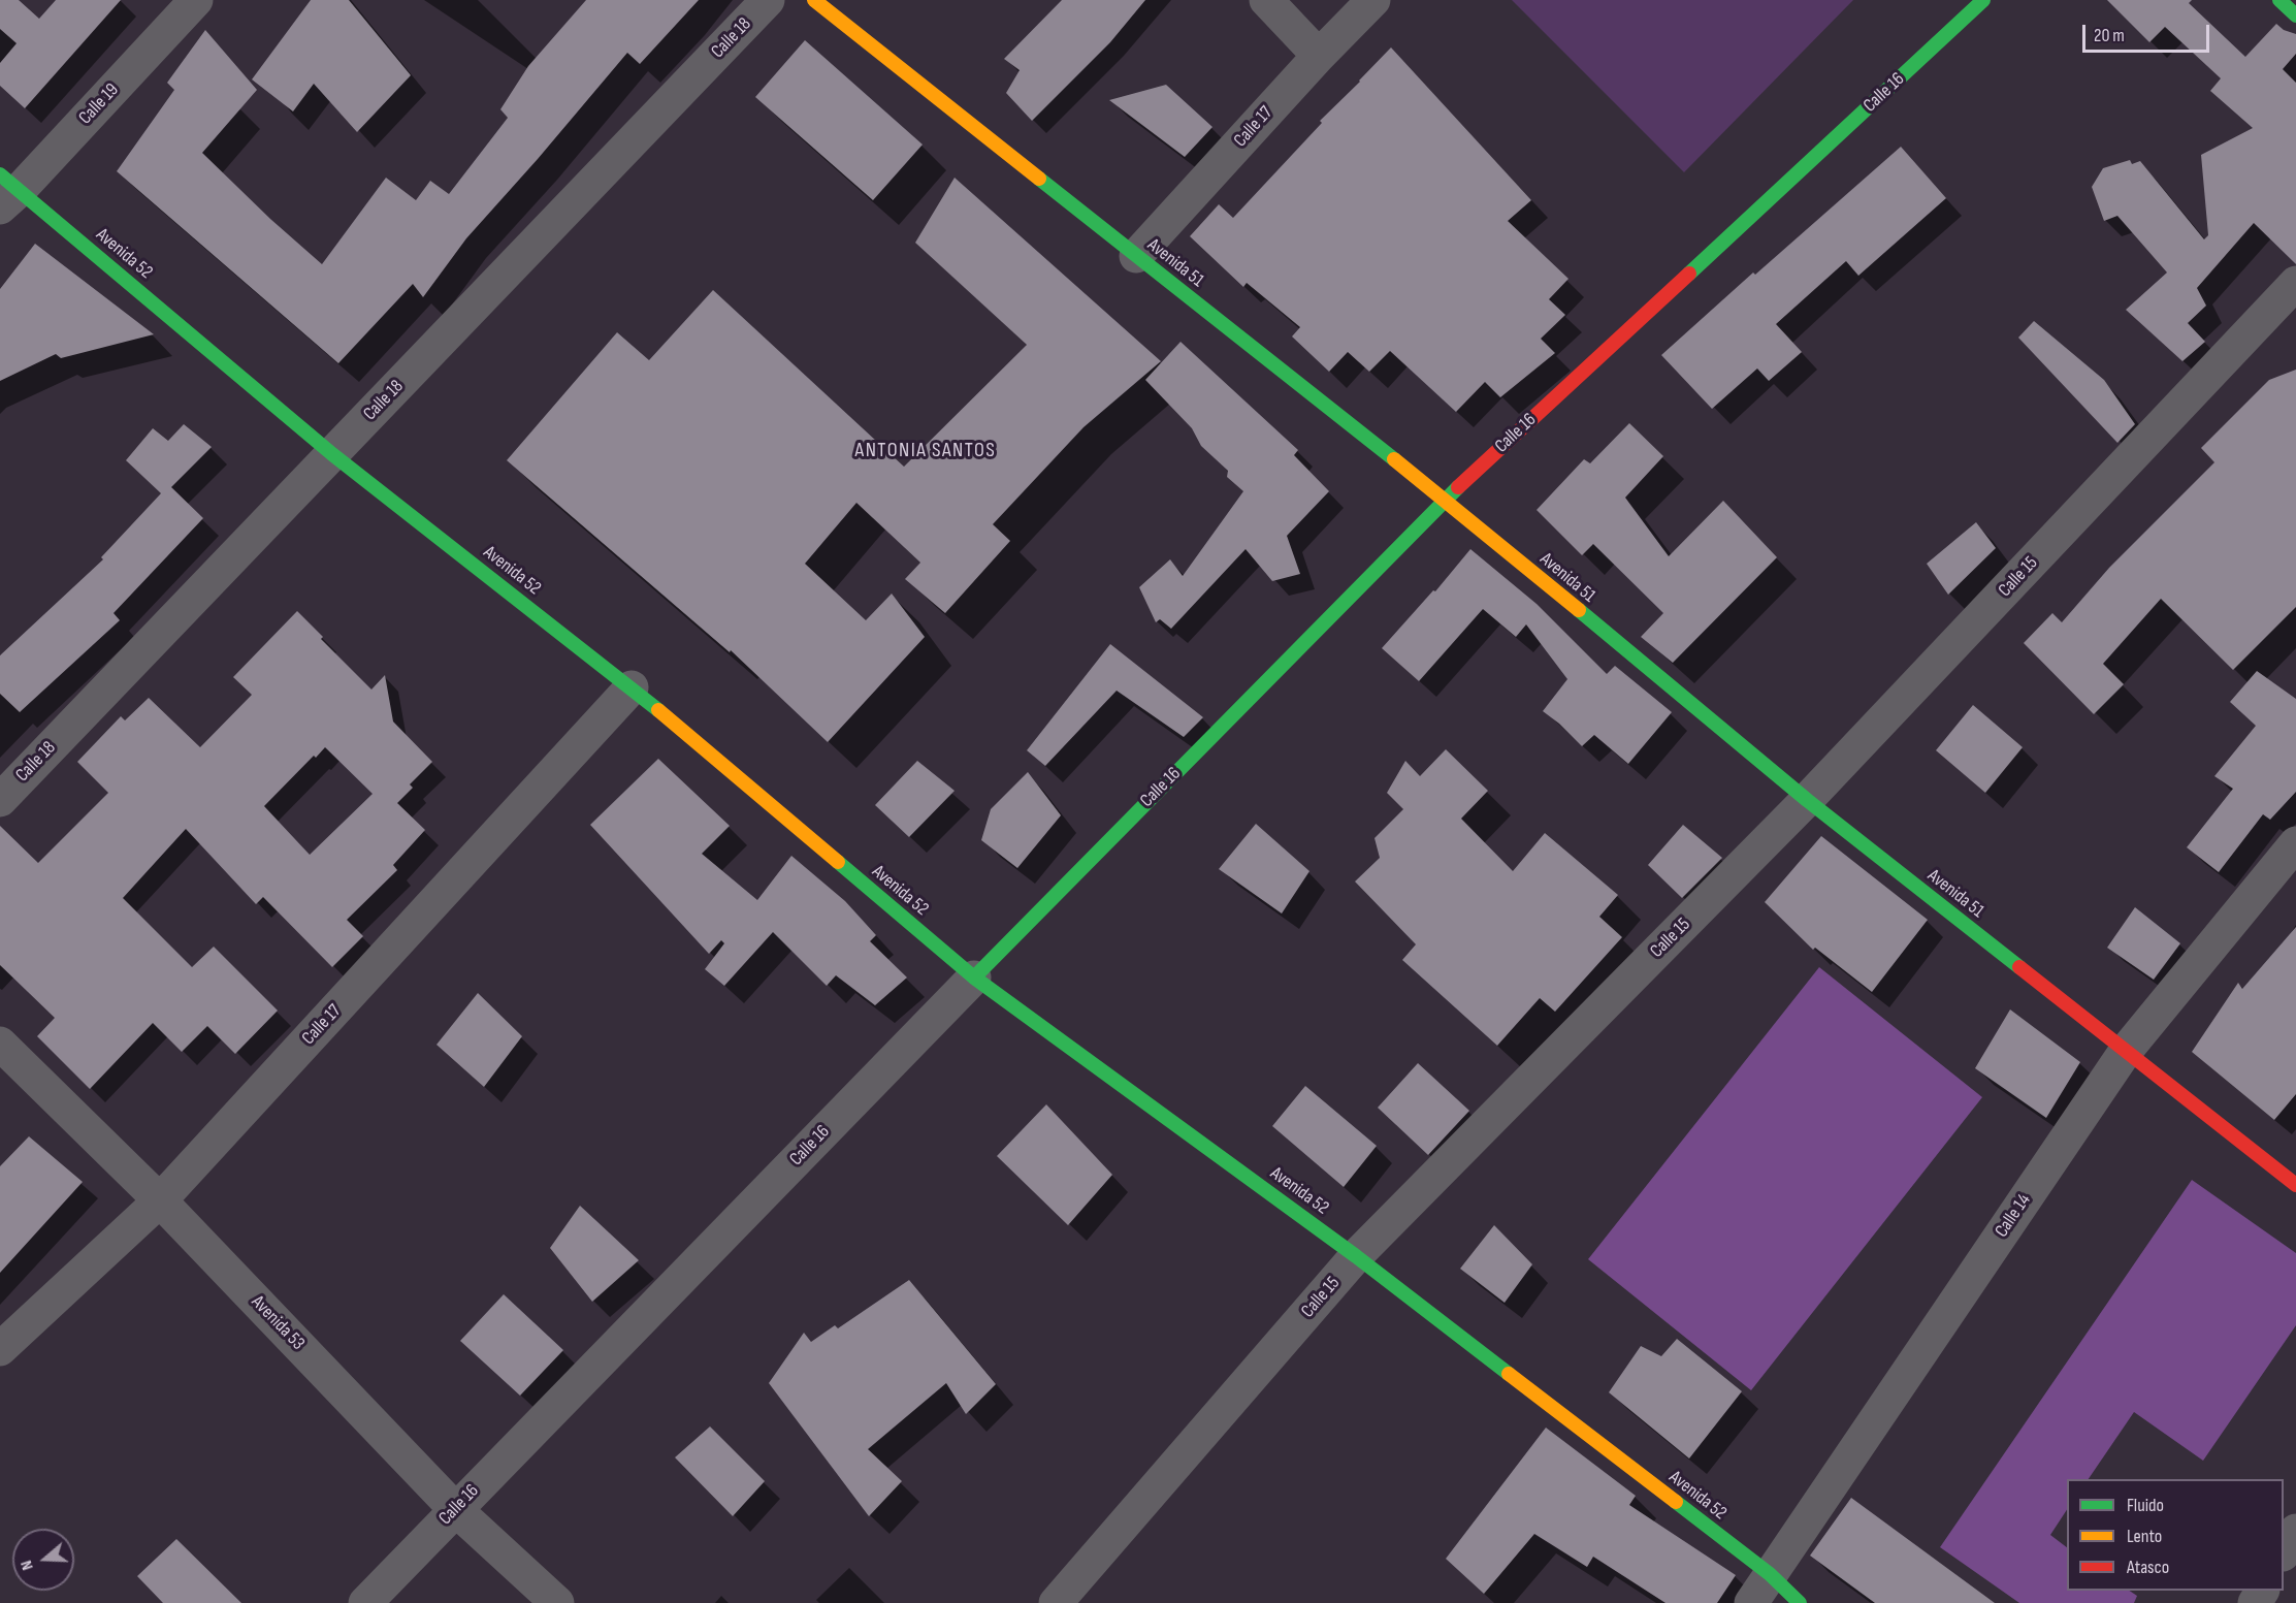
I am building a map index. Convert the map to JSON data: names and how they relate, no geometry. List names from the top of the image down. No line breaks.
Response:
{"streets":{"street":["Calle 18","Calle 16","Calle 19","Calle 17","Avenida 52","Avenida 51","Calle 15","Calle 14","Avenida 53"]},"crossings":[["Calle 18","Avenida 52"],["Calle 16","Avenida 52"],["Calle 16","Avenida 51"],["Calle 16","Avenida 53"],["Calle 19","Avenida 52"],["Calle 17","Avenida 52"],["Calle 17","Avenida 51"],["Calle 17","Avenida 53"],["Avenida 52","Calle 15"],["Avenida 52","Calle 14"],["Avenida 51","Calle 15"],["Avenida 51","Calle 14"]],"districts":["ANTONIA SANTOS"],"legend":["Fluido","Lento","Atasco"],"scale_bar":"20 m","north":"left"}
